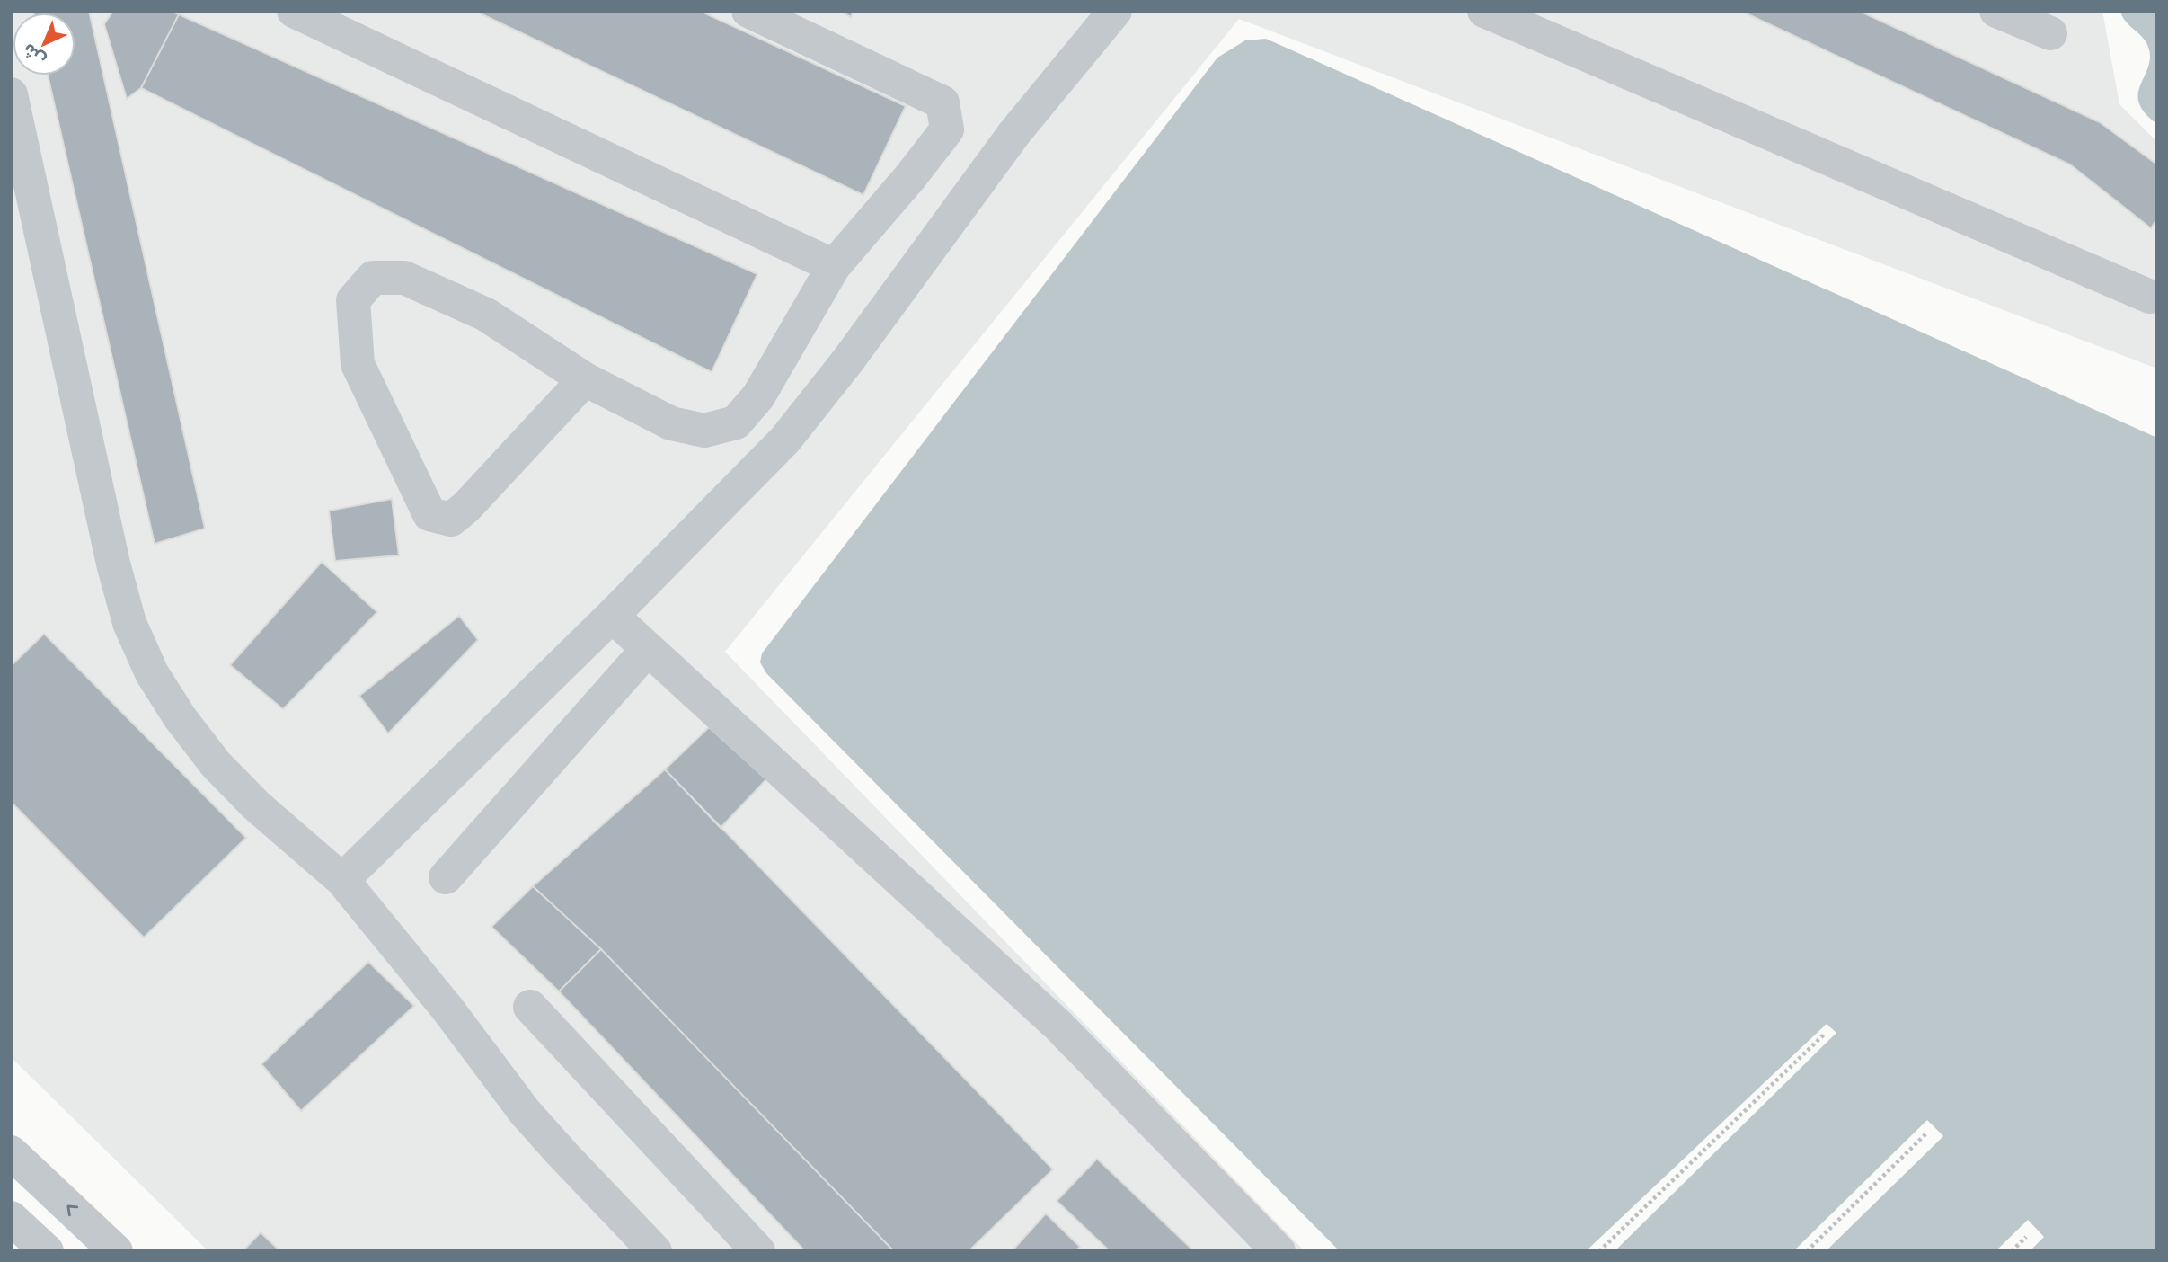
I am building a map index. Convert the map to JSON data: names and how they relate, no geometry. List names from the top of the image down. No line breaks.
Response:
{"north":"bottom left"}
